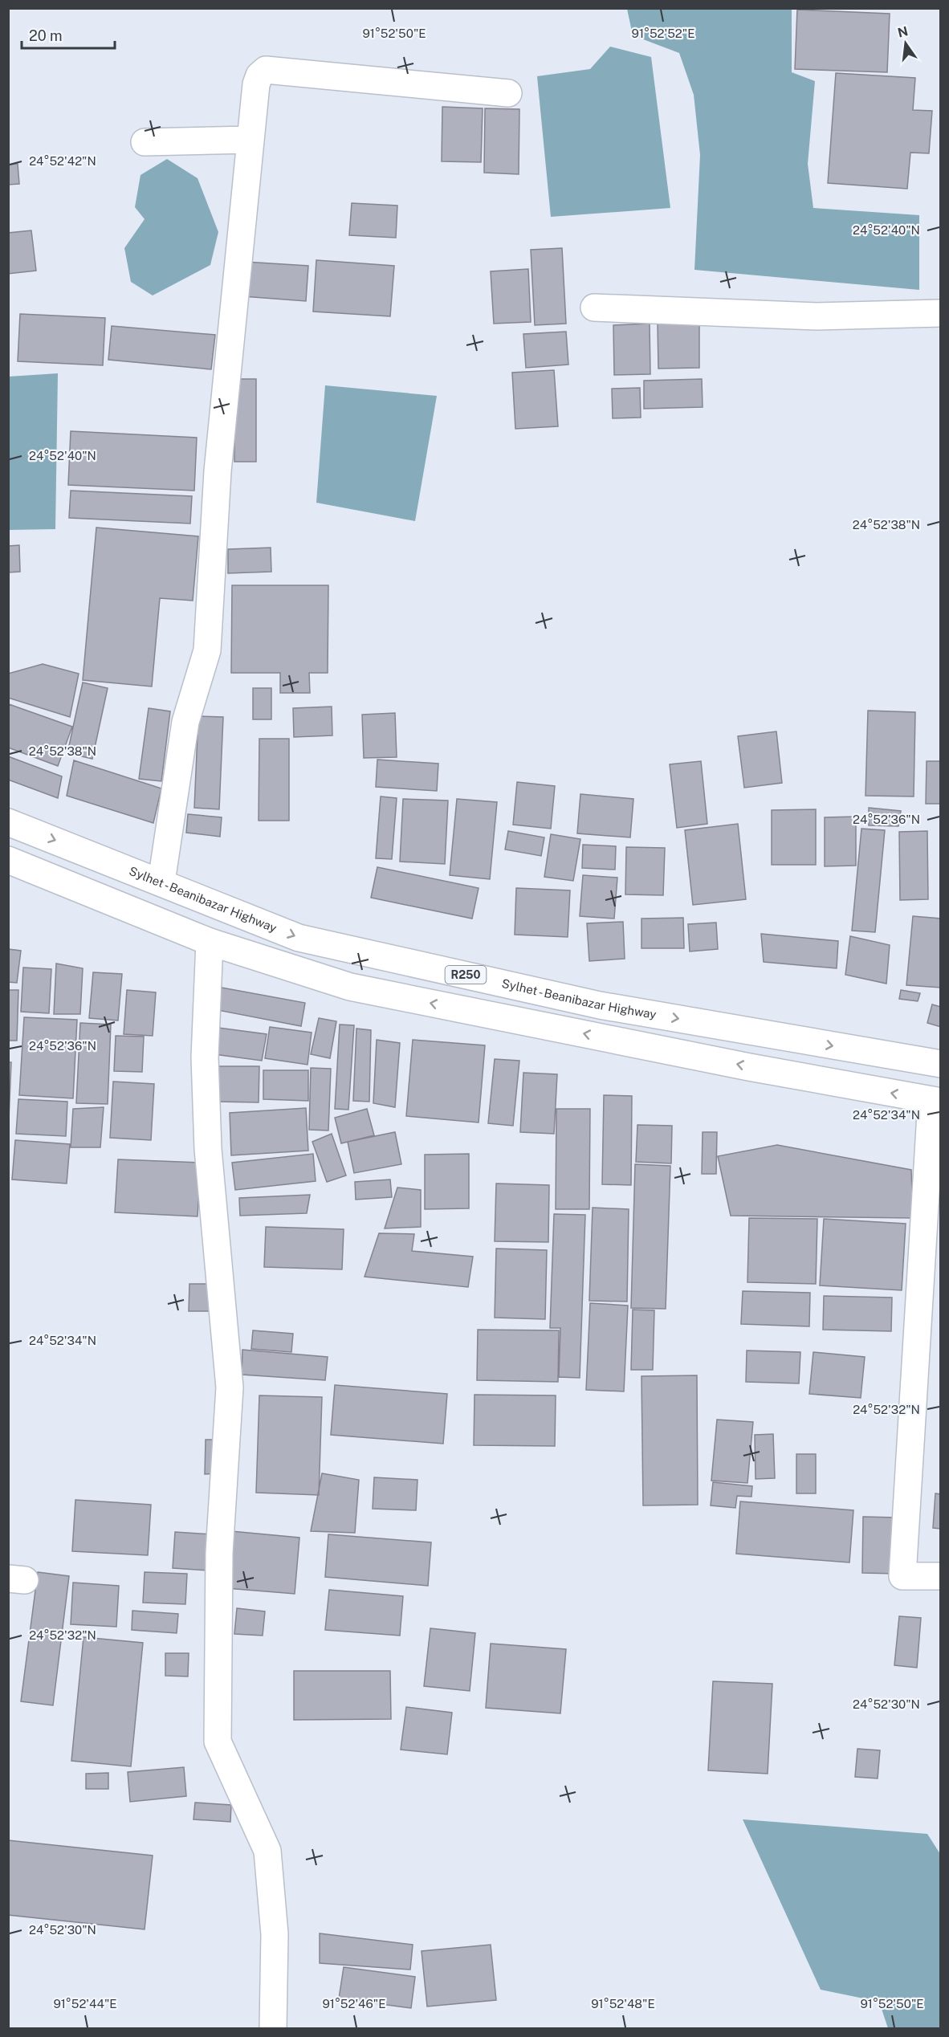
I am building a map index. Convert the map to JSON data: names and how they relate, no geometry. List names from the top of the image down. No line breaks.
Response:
{"streets":{"street":["Sylhet - Beanibazar Highway","R250"]},"scale_bar":"20 m","north":"top","coordinates":["91°52'50\"E","91°52'52\"E","24°52'42\"N","24°52'40\"N","24°52'38\"N","24°52'36\"N","24°52'34\"N","24°52'32\"N","24°52'30\"N","91°52'44\"E","91°52'46\"E","91°52'48\"E"]}
